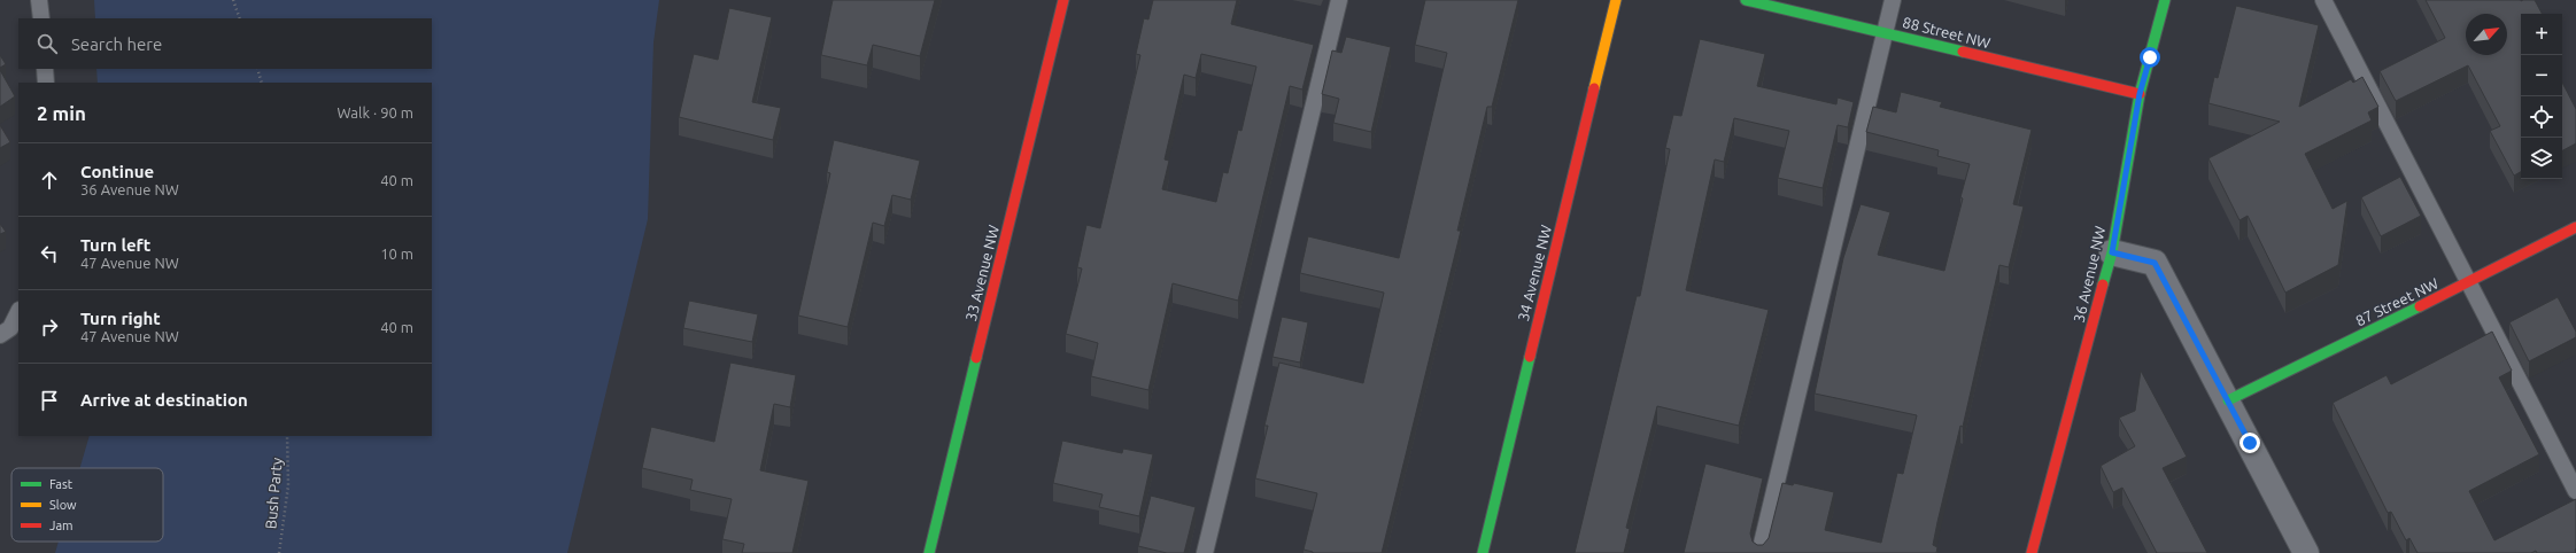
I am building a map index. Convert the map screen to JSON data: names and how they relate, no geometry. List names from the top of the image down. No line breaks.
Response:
{"streets":{"street":["88 Street NW","33 Avenue NW","34 Avenue NW","36 Avenue NW","87 Street NW"],"path":["Bush Party"]},"crossings":[["88 Street NW","36 Avenue NW"]],"legend":["Fast","Slow","Jam"],"north":"top right","page":{"map_buttons":["+","−"],"search":"Search here","heading":["2 min","Walk · 90 m"],"list":[["Continue","36 Avenue NW","40 m"],["Turn left","47 Avenue NW","10 m"],["Turn right","47 Avenue NW","40 m"],"Arrive at destination"]}}
